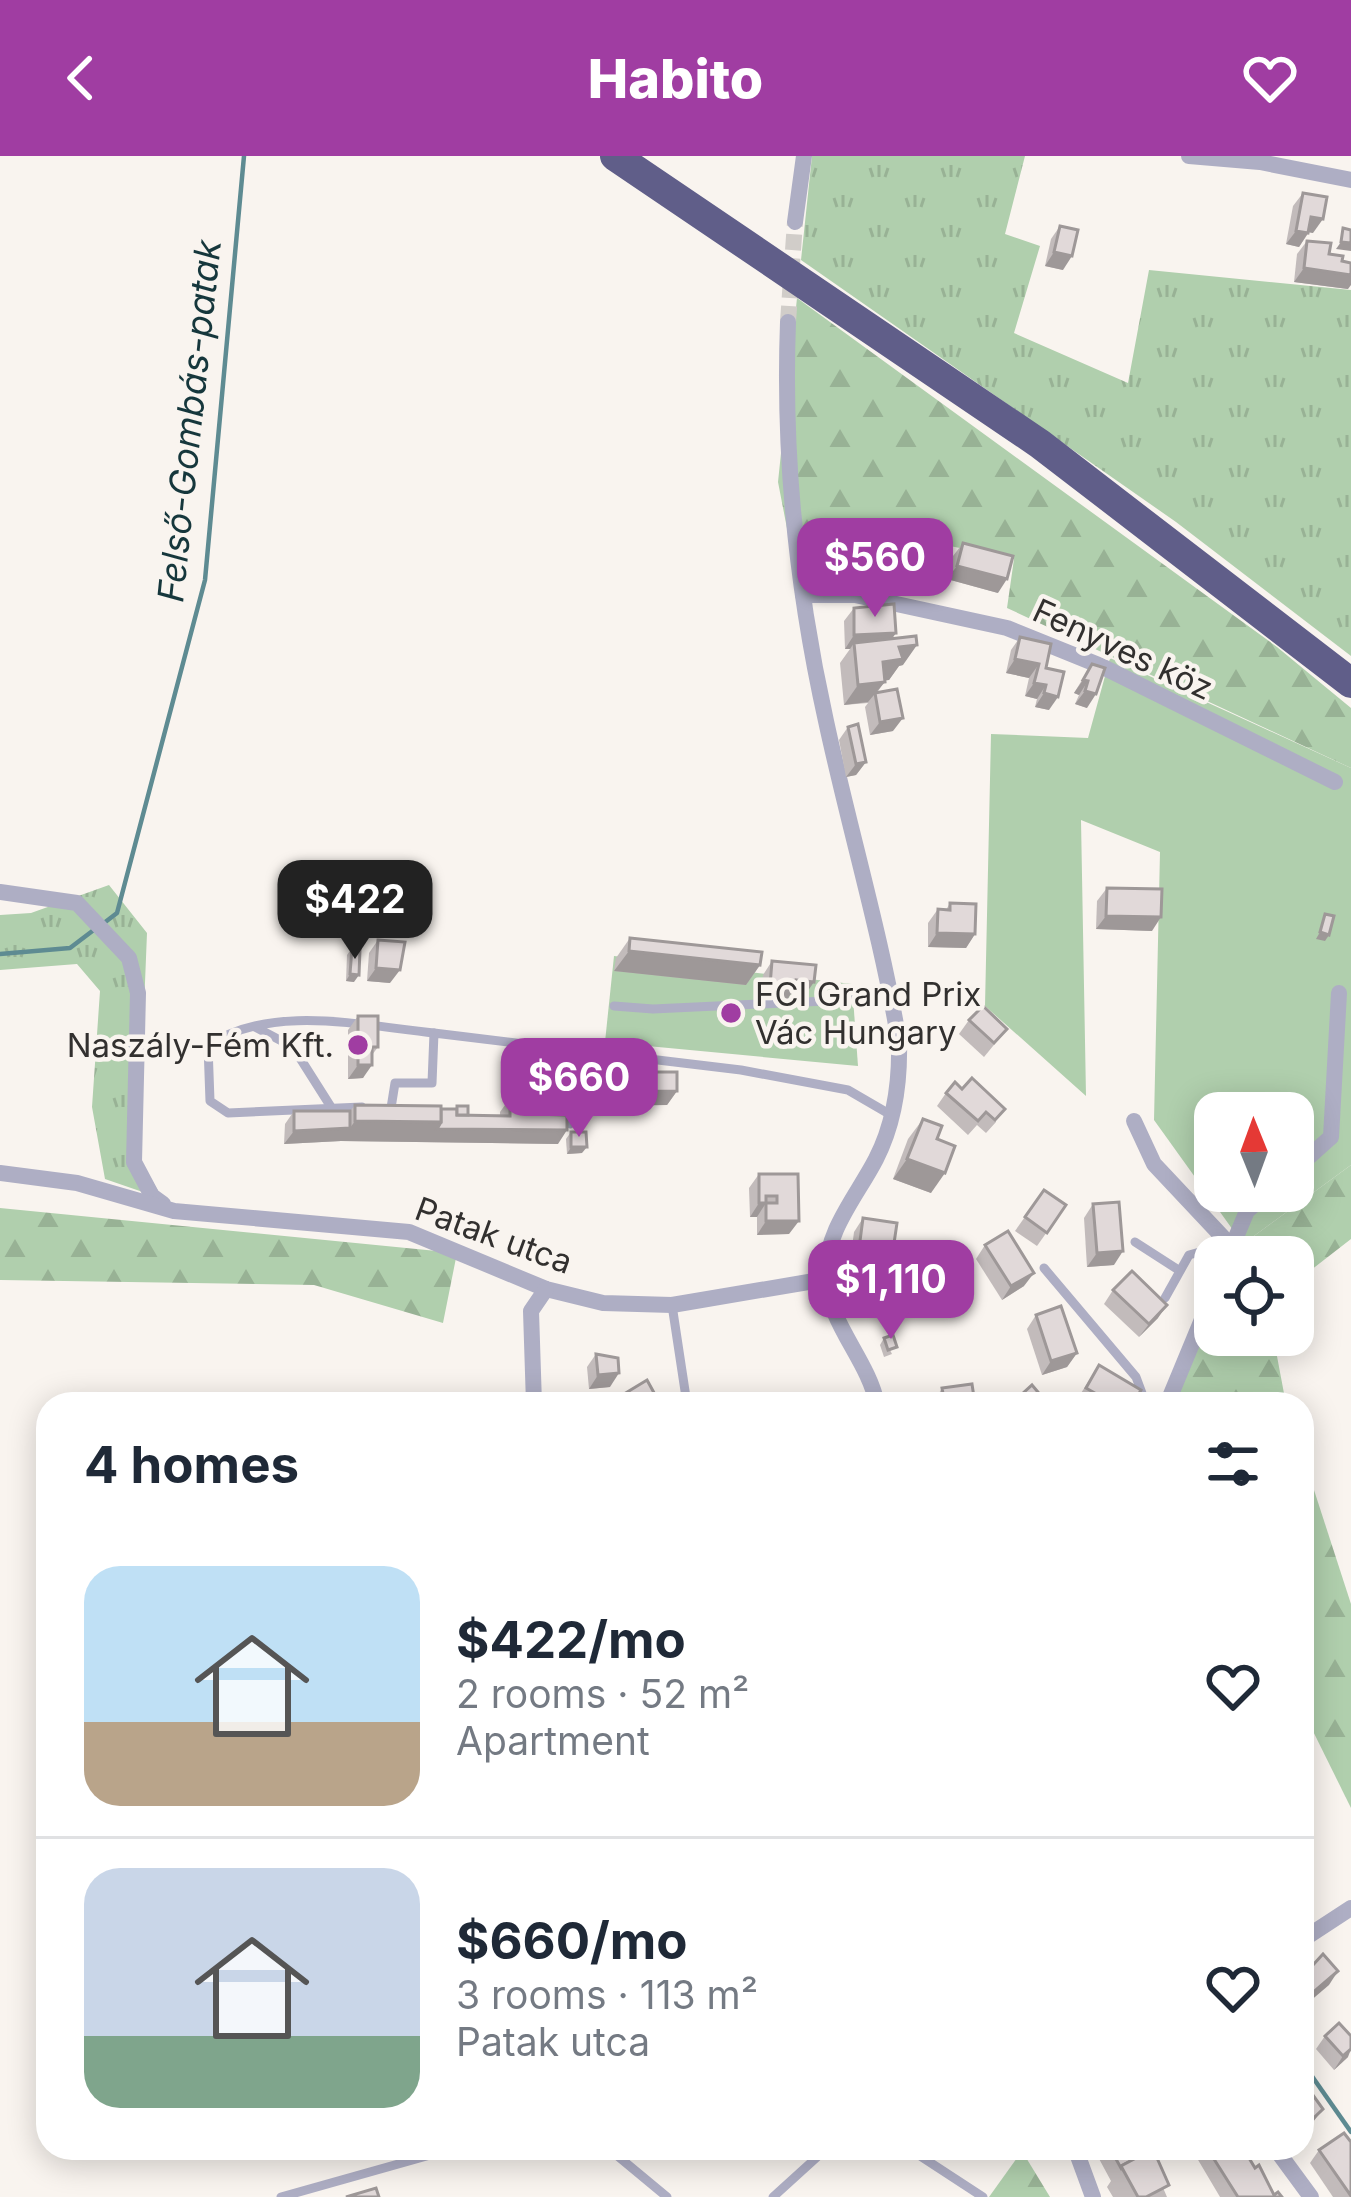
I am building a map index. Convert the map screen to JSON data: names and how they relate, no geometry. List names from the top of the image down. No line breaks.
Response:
{"streets":{"street":["Fenyves köz","Patak utca"]},"water":["Felső-Gombás-patak"],"places":["FCI Grand Prix Vác Hungary","Naszály-Fém Kft."],"north":"top","page":{"header":"Habito","price":["$560","$422","$660","$1,110"],"heading":"4 homes","list":[{"name":"$422/mo","note":"2 rooms · 52 m² · Apartment"},{"name":"$660/mo","note":"3 rooms · 113 m² · Patak utca"}]}}
